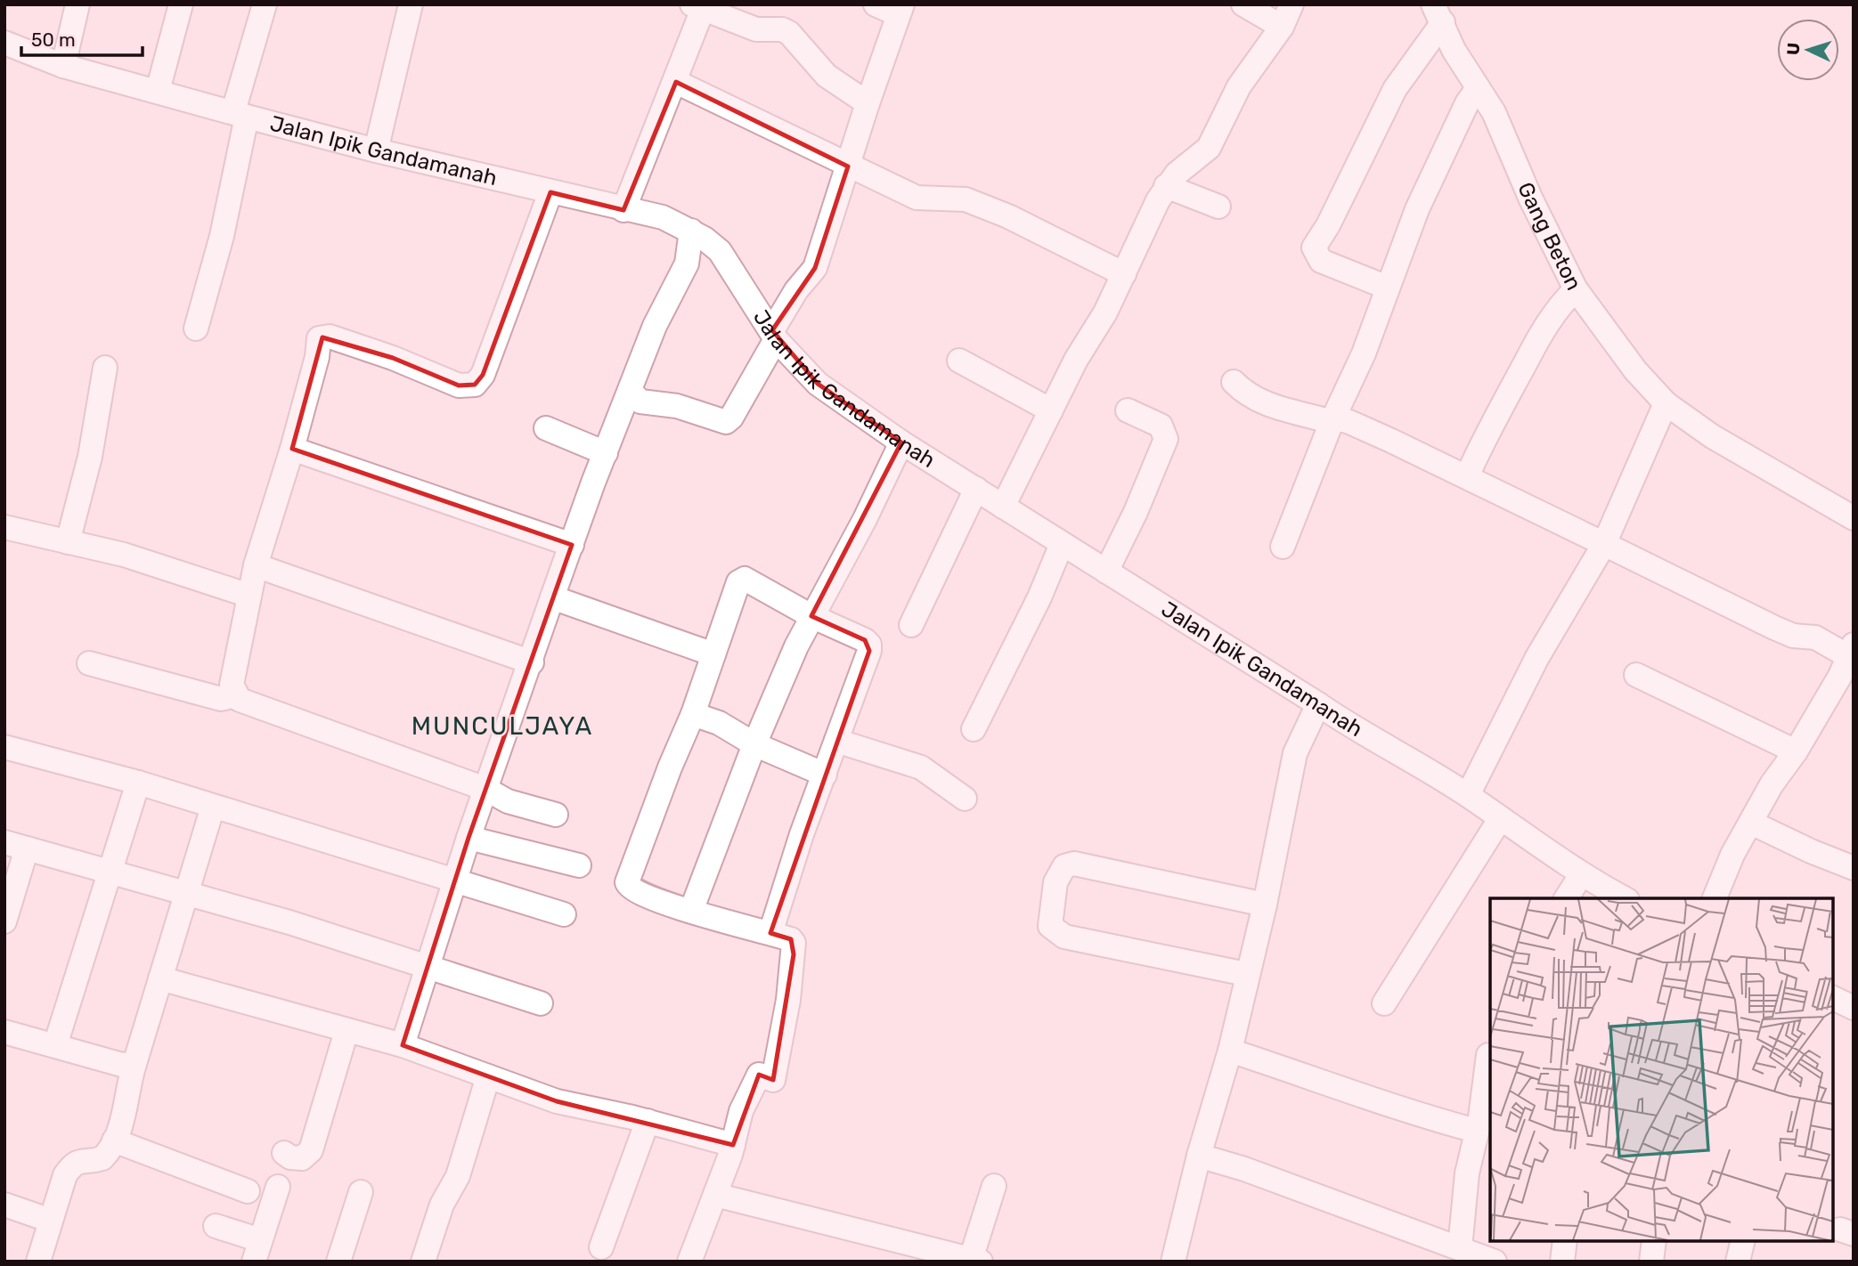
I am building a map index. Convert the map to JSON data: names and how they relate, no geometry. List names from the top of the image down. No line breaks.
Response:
{"streets":{"street":["Jalan Ipik Gandamanah","Gang Beton"]},"districts":["MUNCULJAYA"],"scale_bar":"50 m","north":"left"}
